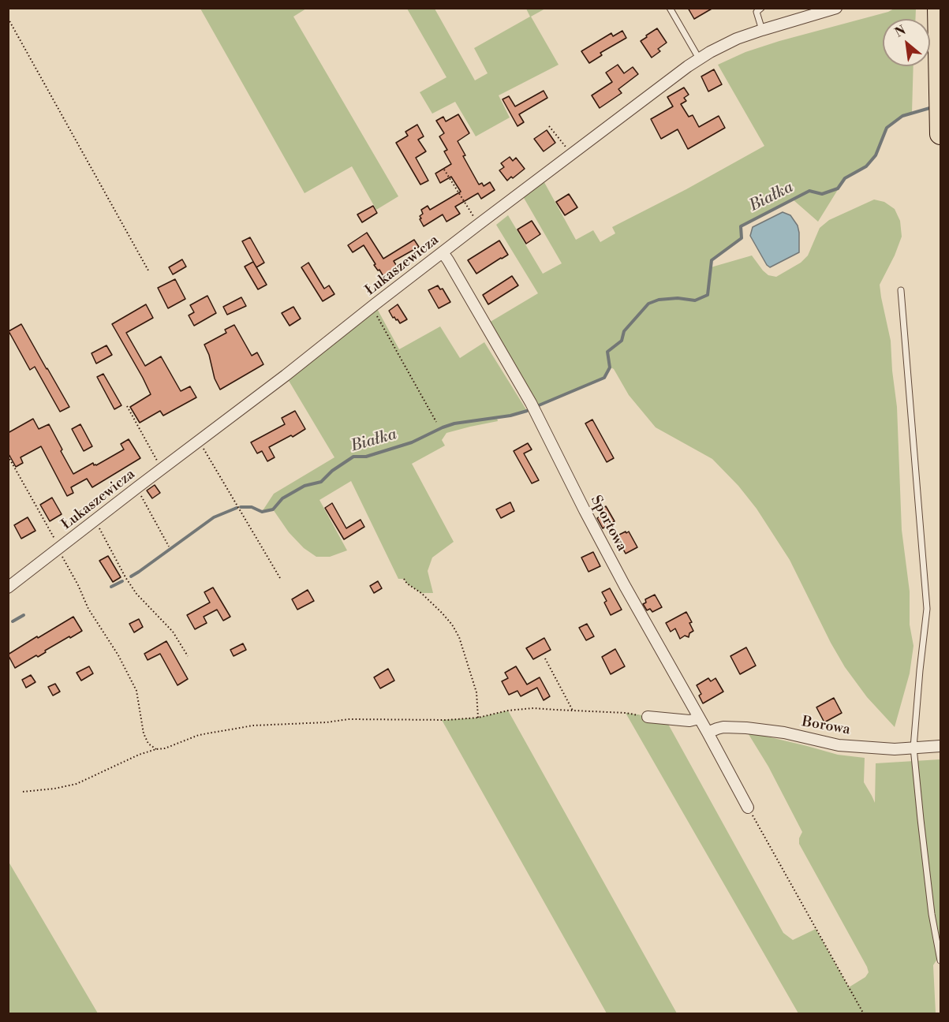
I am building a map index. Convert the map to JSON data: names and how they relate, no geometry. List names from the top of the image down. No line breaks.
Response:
{"streets":{"street":["Łukaszewicza","Sportowa","Borowa"]},"crossings":[["Łukaszewicza","Sportowa"],["Sportowa","Borowa"]],"water":["Białka"],"north":"top left"}
